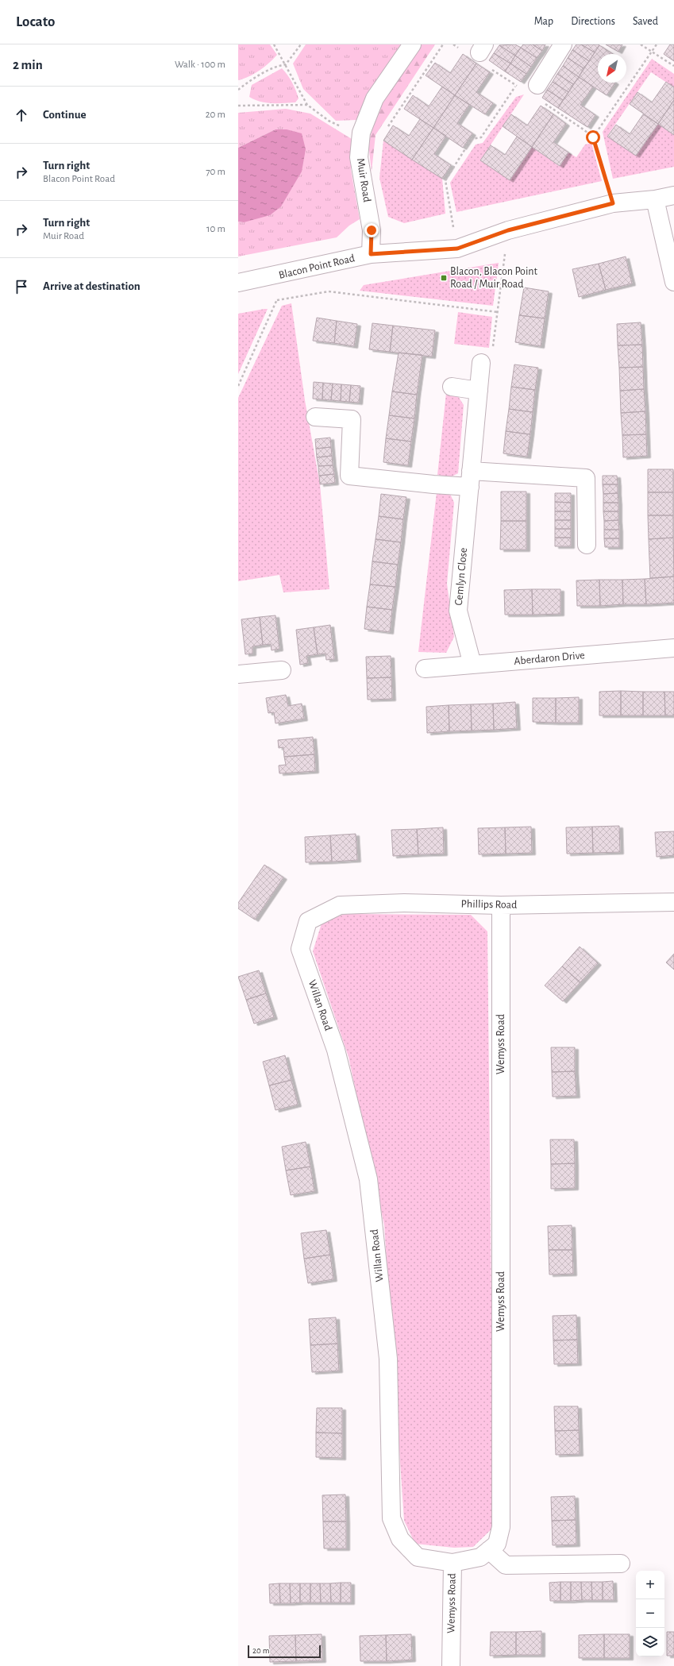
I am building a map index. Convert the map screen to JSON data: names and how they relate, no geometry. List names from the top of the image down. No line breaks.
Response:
{"streets":{"street":["Muir Road","Blacon Point Road","Cemlyn Close","Aberdaron Drive","Phillips Road","Willan Road","Wemyss Road"]},"crossings":[["Muir Road","Blacon Point Road"],["Cemlyn Close","Aberdaron Drive"],["Phillips Road","Willan Road"],["Phillips Road","Wemyss Road"],["Willan Road","Wemyss Road"]],"places":{"transit":["Blacon, Blacon Point Road / Muir Road"]},"scale_bar":"20 m","north":"bottom left","page":{"header":"Locato","nav":["Map","Directions","Saved"],"heading":["2 min","Walk · 100 m"],"list":[["Continue","20 m"],["Turn right","Blacon Point Road","70 m"],["Turn right","Muir Road","10 m"],"Arrive at destination"],"map_buttons":["+","−"],"scale":"20 m"}}
